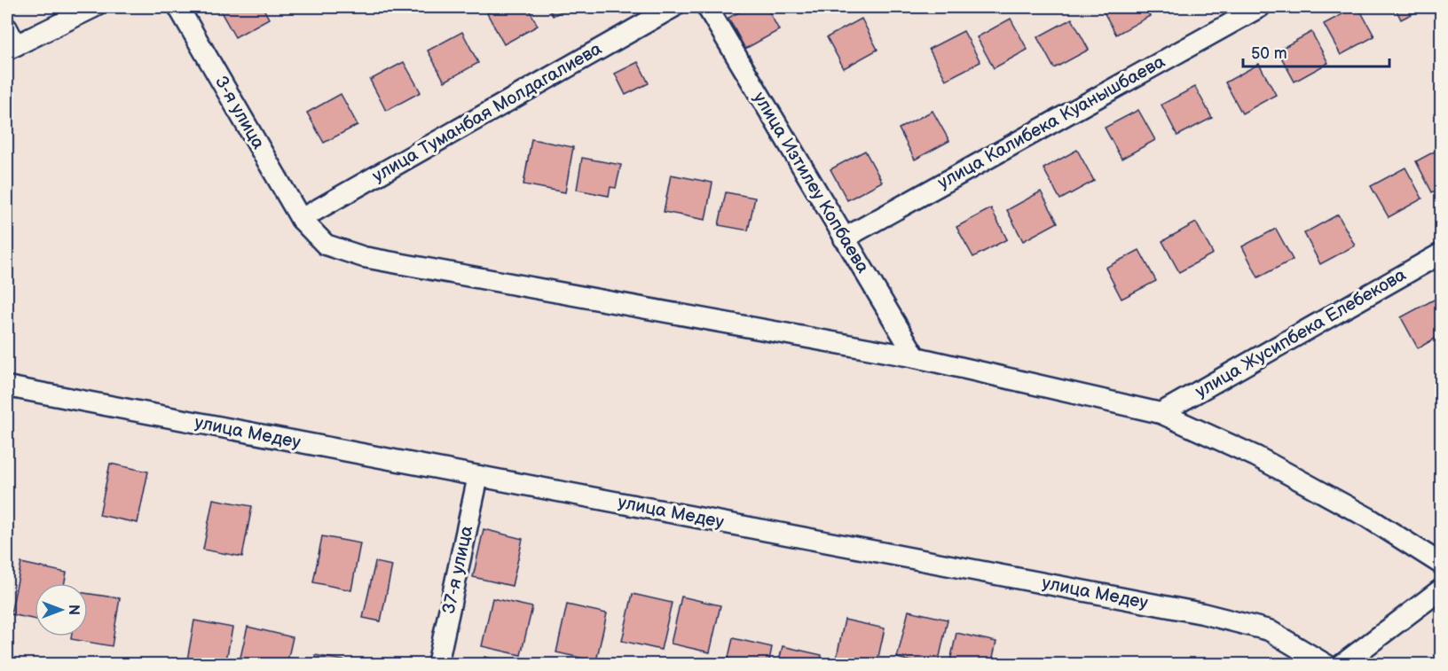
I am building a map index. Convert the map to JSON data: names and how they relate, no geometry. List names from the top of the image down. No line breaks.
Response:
{"streets":{"street":["3-я улица","улица Туманбая Молдагалиева","улица Калибека Куанышбаева","улица Изтилеу Копбаева","улица Жусипбека Елебекова","улица Медеу","37-я улица"]},"crossings":[["3-я улица","улица Туманбая Молдагалиева"],["улица Калибека Куанышбаева","улица Изтилеу Копбаева"],["улица Медеу","37-я улица"]],"scale_bar":"50 m","north":"right"}
